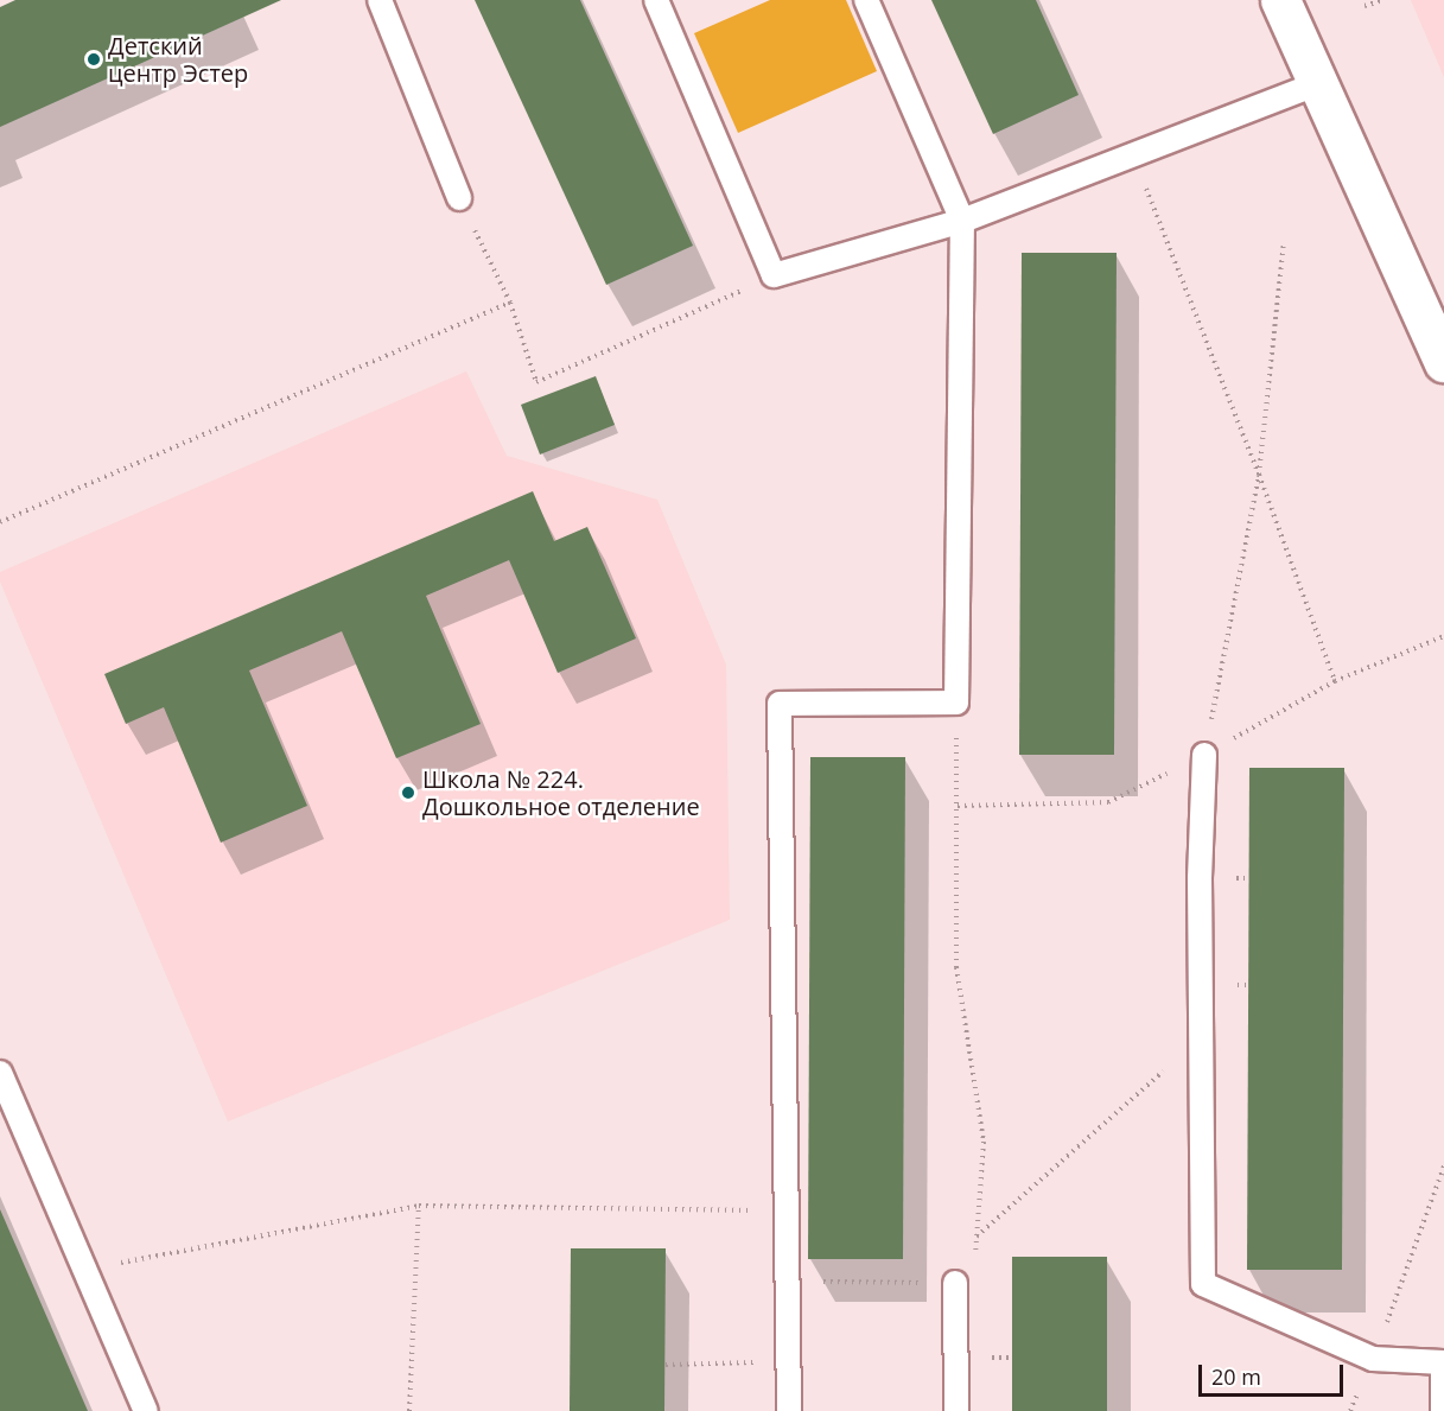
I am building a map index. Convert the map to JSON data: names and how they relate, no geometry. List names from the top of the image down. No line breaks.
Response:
{"places":["Детский центр Эстер","Школа № 224. Дошкольное отделение"],"scale_bar":"20 m"}
